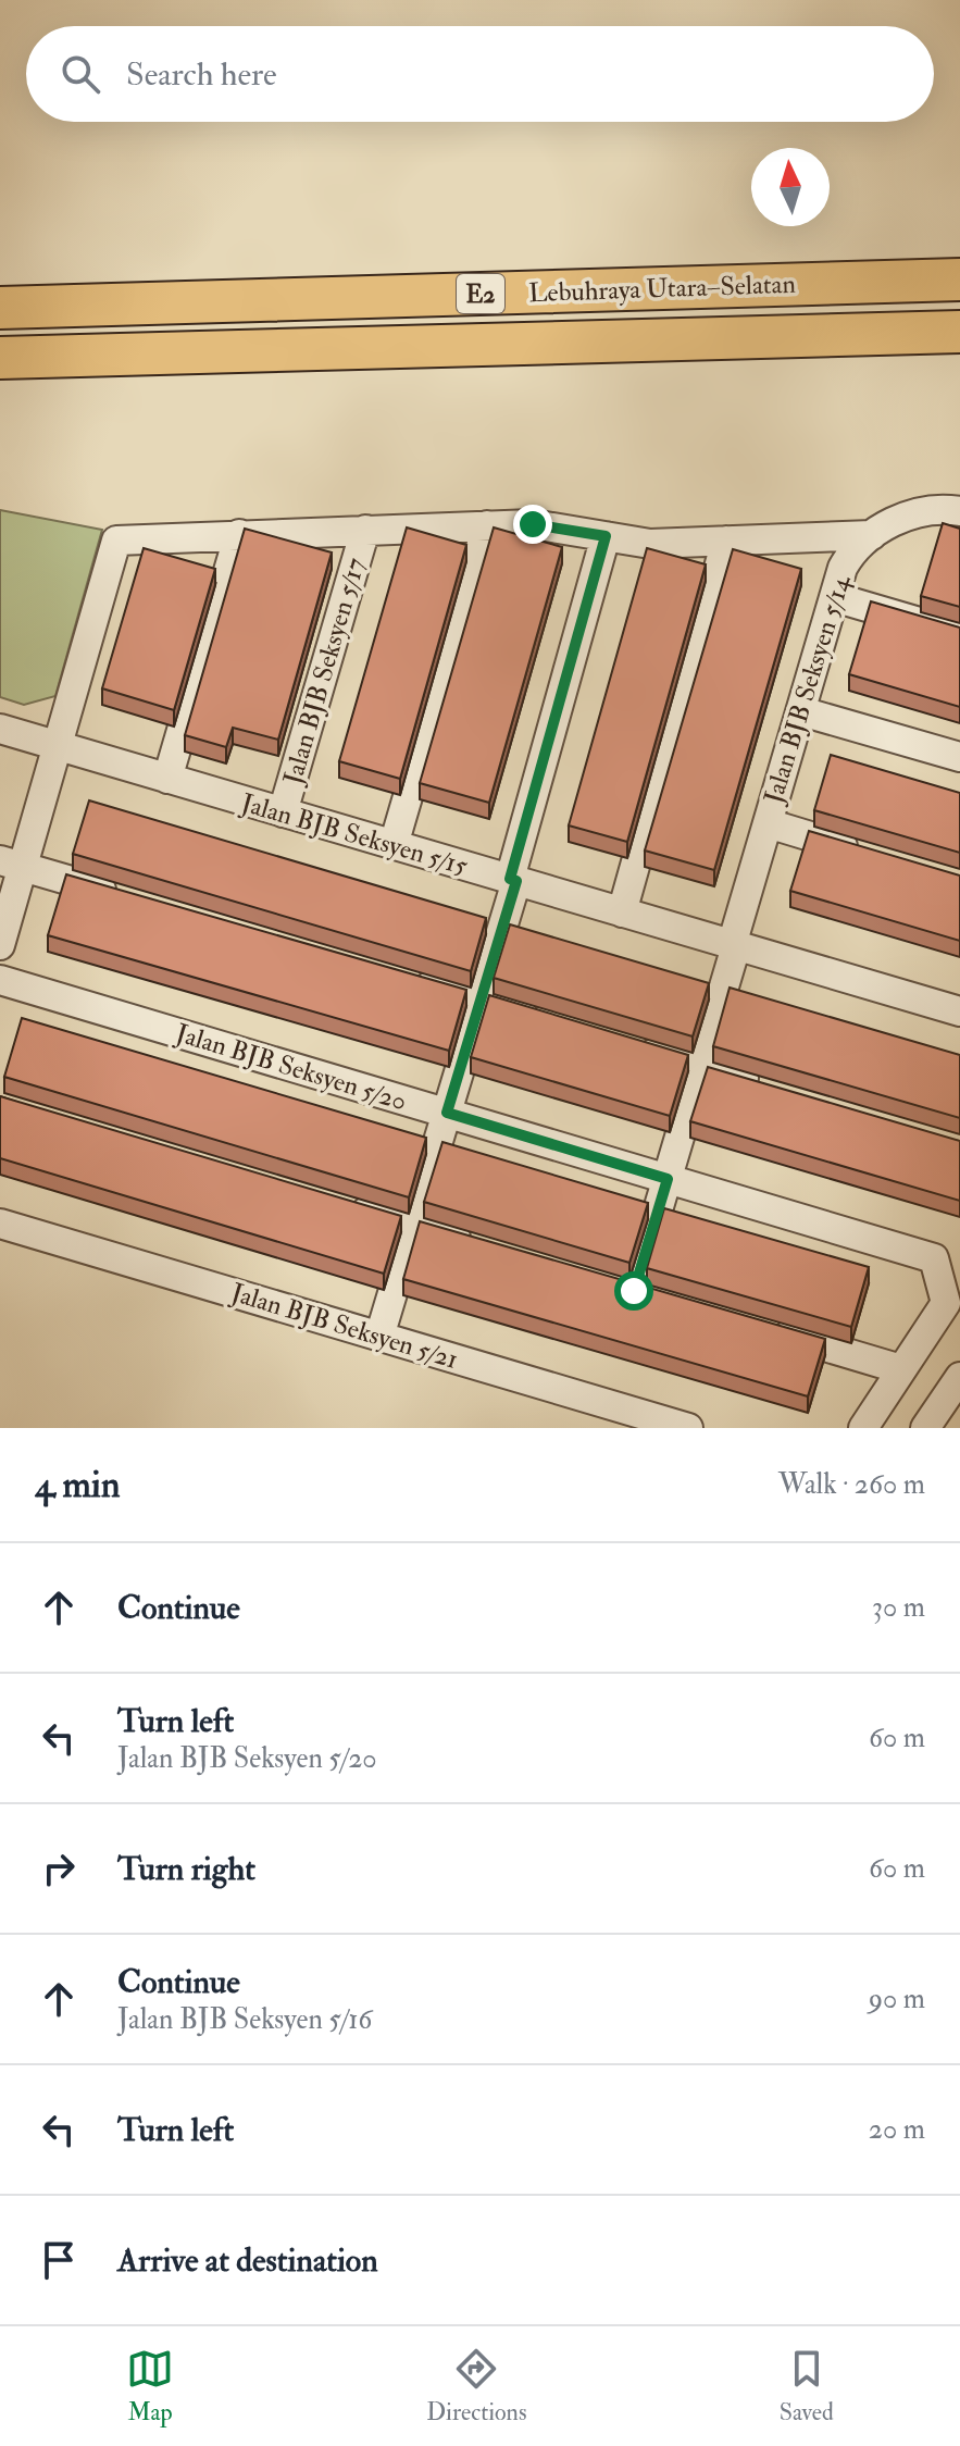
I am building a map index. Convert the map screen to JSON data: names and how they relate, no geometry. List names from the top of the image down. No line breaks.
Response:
{"streets":{"highway":["Lebuhraya Utara–Selatan","E2"],"street":["Jalan BJB Seksyen 5/17","Jalan BJB Seksyen 5/14","Jalan BJB Seksyen 5/15","Jalan BJB Seksyen 5/20","Jalan BJB Seksyen 5/21"]},"crossings":[["Jalan BJB Seksyen 5/17","Jalan BJB Seksyen 5/15"],["Jalan BJB Seksyen 5/14","Jalan BJB Seksyen 5/15"],["Jalan BJB Seksyen 5/14","Jalan BJB Seksyen 5/20"]],"north":"top","page":{"search":"Search here","heading":["4 min","Walk · 260 m"],"list":[["Continue","30 m"],["Turn left","Jalan BJB Seksyen 5/20","60 m"],["Turn right","60 m"],["Continue","Jalan BJB Seksyen 5/16","90 m"],["Turn left","20 m"],"Arrive at destination"],"nav":["Map","Directions","Saved"]}}
